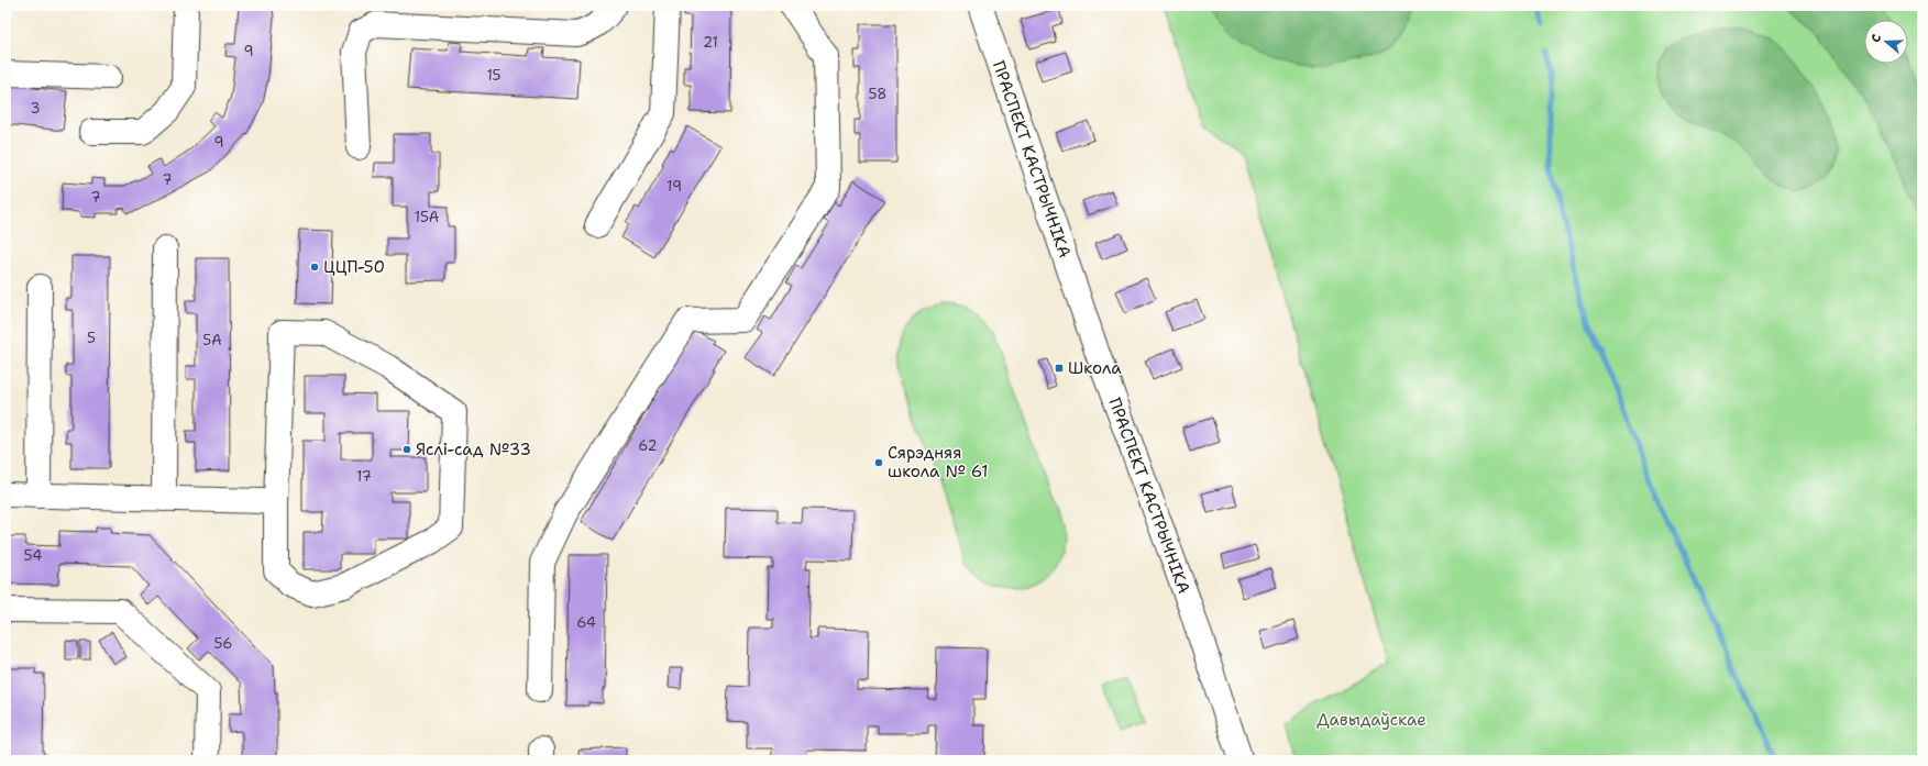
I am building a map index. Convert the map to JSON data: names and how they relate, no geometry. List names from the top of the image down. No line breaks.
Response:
{"streets":{"main road":["ПРАСПЕКТ КАСТРЫЧНІКА"]},"parks":["Давыдаўскае"],"places":{"other":["ЦЦП-50","Яслі-сад №33","Сярэдняя школа № 61"],"transit":["Школа"]},"house_numbers":["21","9","15","58","3","9","7","19","7","15А","5","5А","62","17","54","64","56"],"north":"left"}
